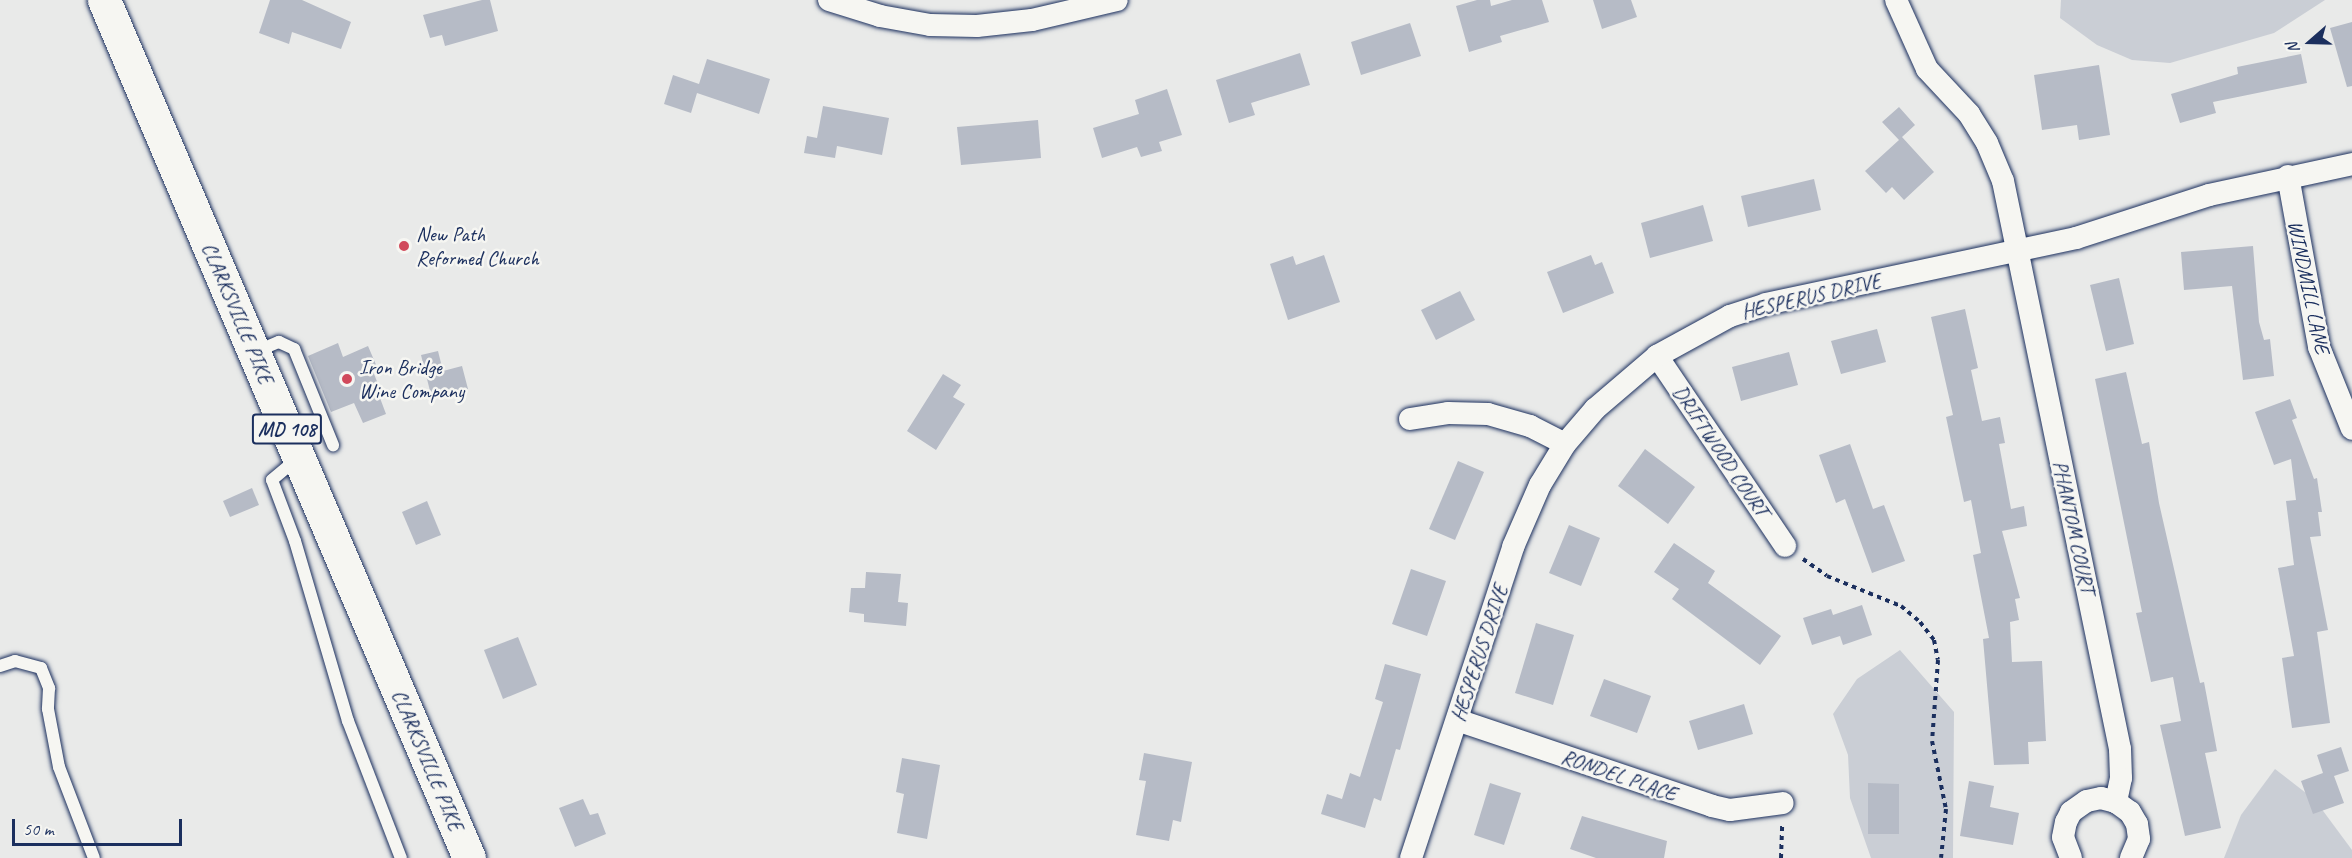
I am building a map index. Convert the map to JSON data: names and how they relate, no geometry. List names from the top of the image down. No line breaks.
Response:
{"streets":{"main road":["CLARKSVILLE PIKE","MD 108"],"street":["WINDMILL LANE","HESPERUS DRIVE","DRIFTWOOD COURT","PHANTOM COURT","RONDEL PLACE"]},"crossings":[["WINDMILL LANE","HESPERUS DRIVE"],["HESPERUS DRIVE","DRIFTWOOD COURT"],["HESPERUS DRIVE","PHANTOM COURT"],["HESPERUS DRIVE","RONDEL PLACE"]],"places":["New Path Reformed Church","Iron Bridge Wine Company"],"scale_bar":"50 m","north":"left"}
